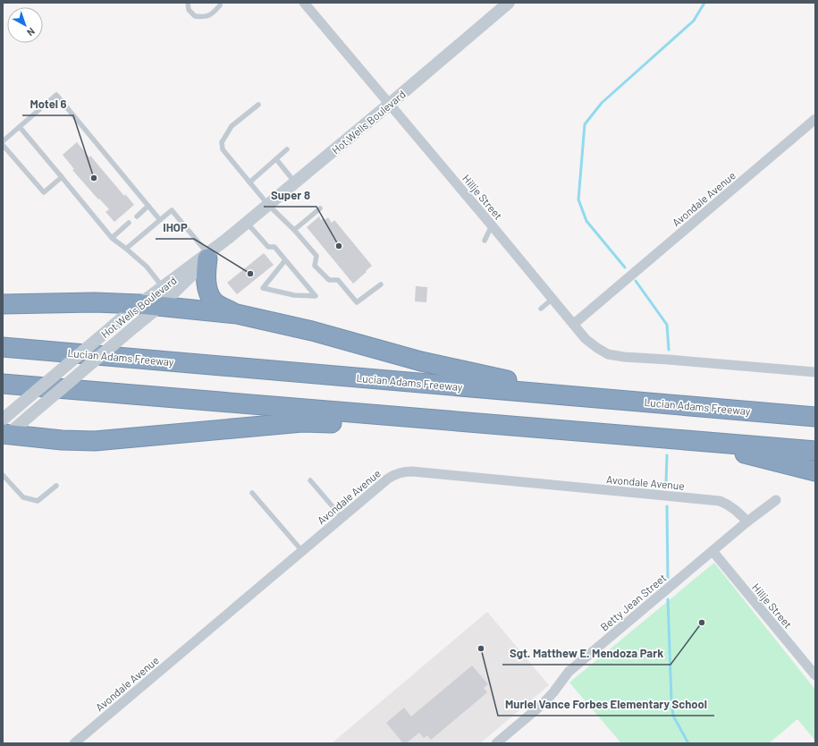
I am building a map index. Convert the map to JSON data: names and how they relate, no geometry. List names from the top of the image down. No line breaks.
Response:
{"streets":{"highway":["Lucian Adams Freeway"],"street":["Hot Wells Boulevard","Hillje Street","Avondale Avenue","Betty Jean Street"]},"crossings":[["Hot Wells Boulevard","Hillje Street"],["Hillje Street","Avondale Avenue"],["Hillje Street","Betty Jean Street"],["Avondale Avenue","Betty Jean Street"]],"places":["Motel 6","Super 8","IHOP","Sgt. Matthew E. Mendoza Park","Muriel Vance Forbes Elementary School"],"north":"bottom right"}
